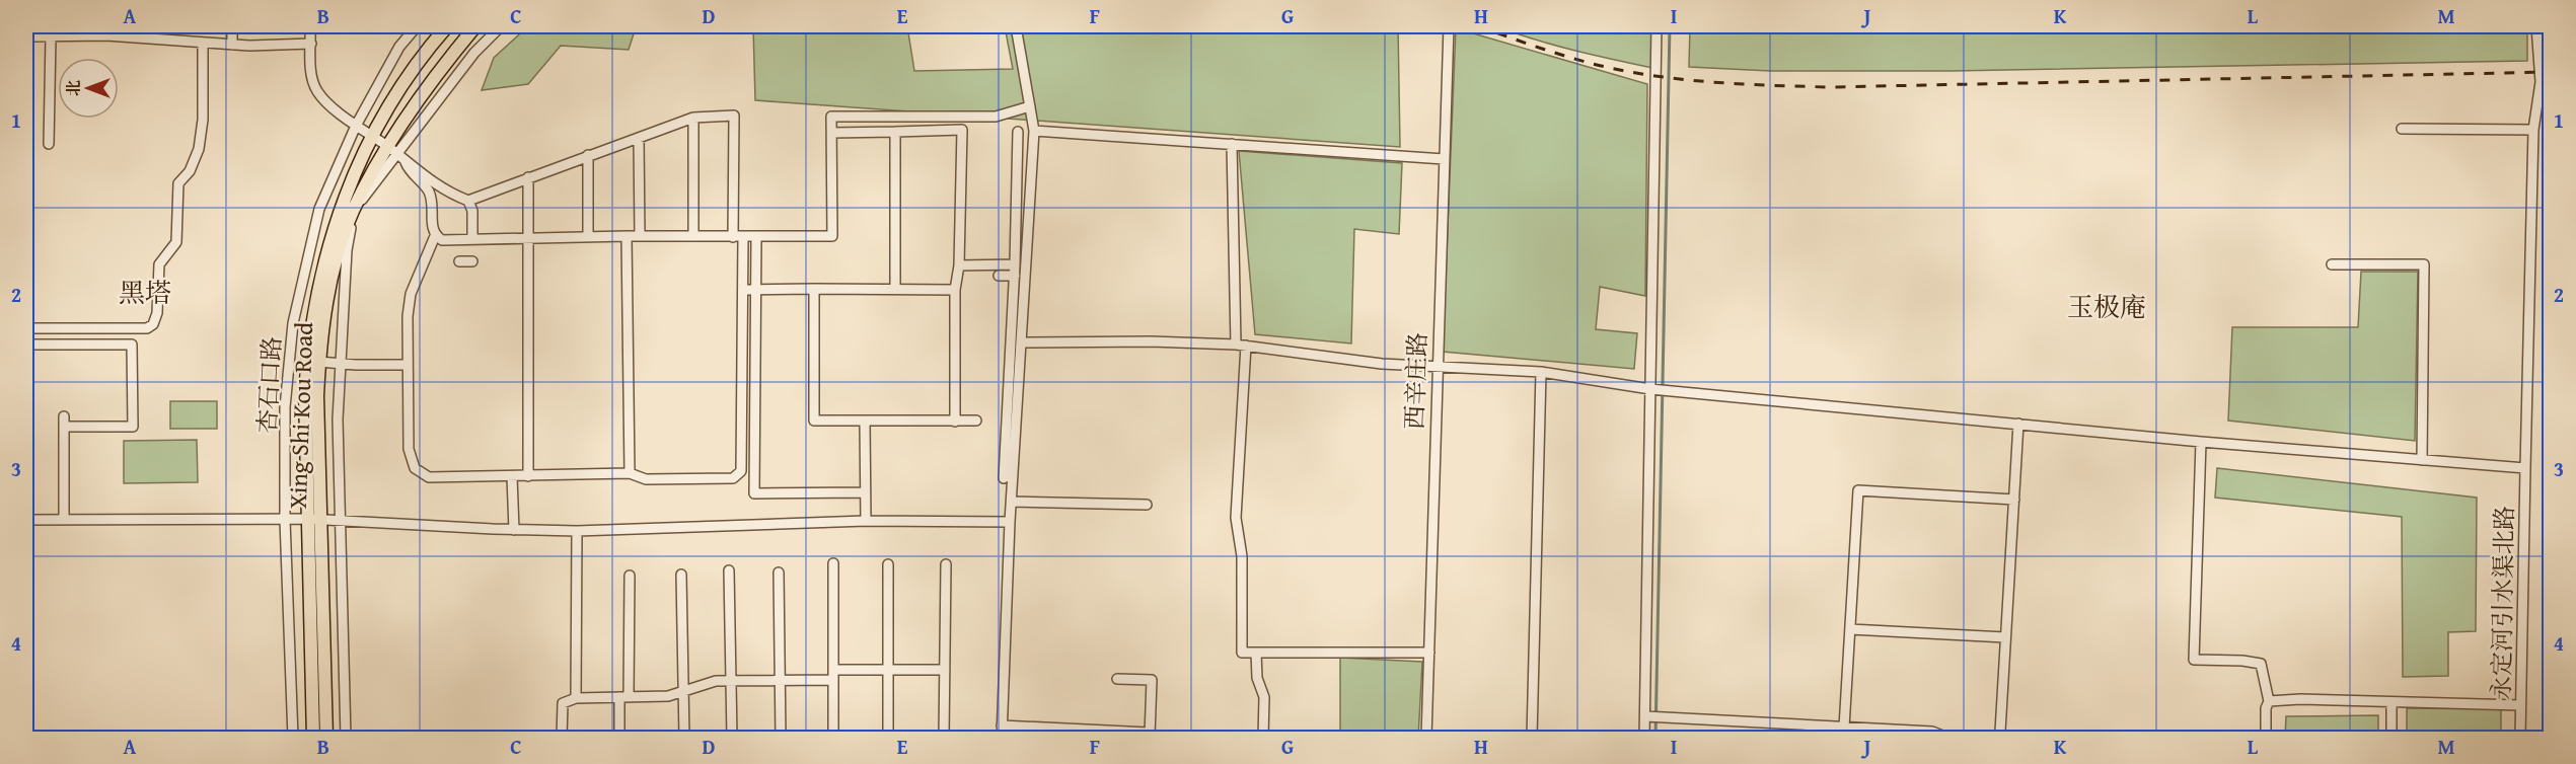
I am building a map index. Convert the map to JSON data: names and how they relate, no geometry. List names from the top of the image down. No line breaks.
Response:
{"streets":{"main road":["Xing Shi Kou Road"],"street":["西辛庄路","杏石口路","永定河引水渠北路"]},"districts":["黑塔","玉极庵"],"north":"left","grid":{"columns":["A","B","C","D","E","F","G","H","I","J","K","L","M"],"rows":["1","2","3","4"]}}
